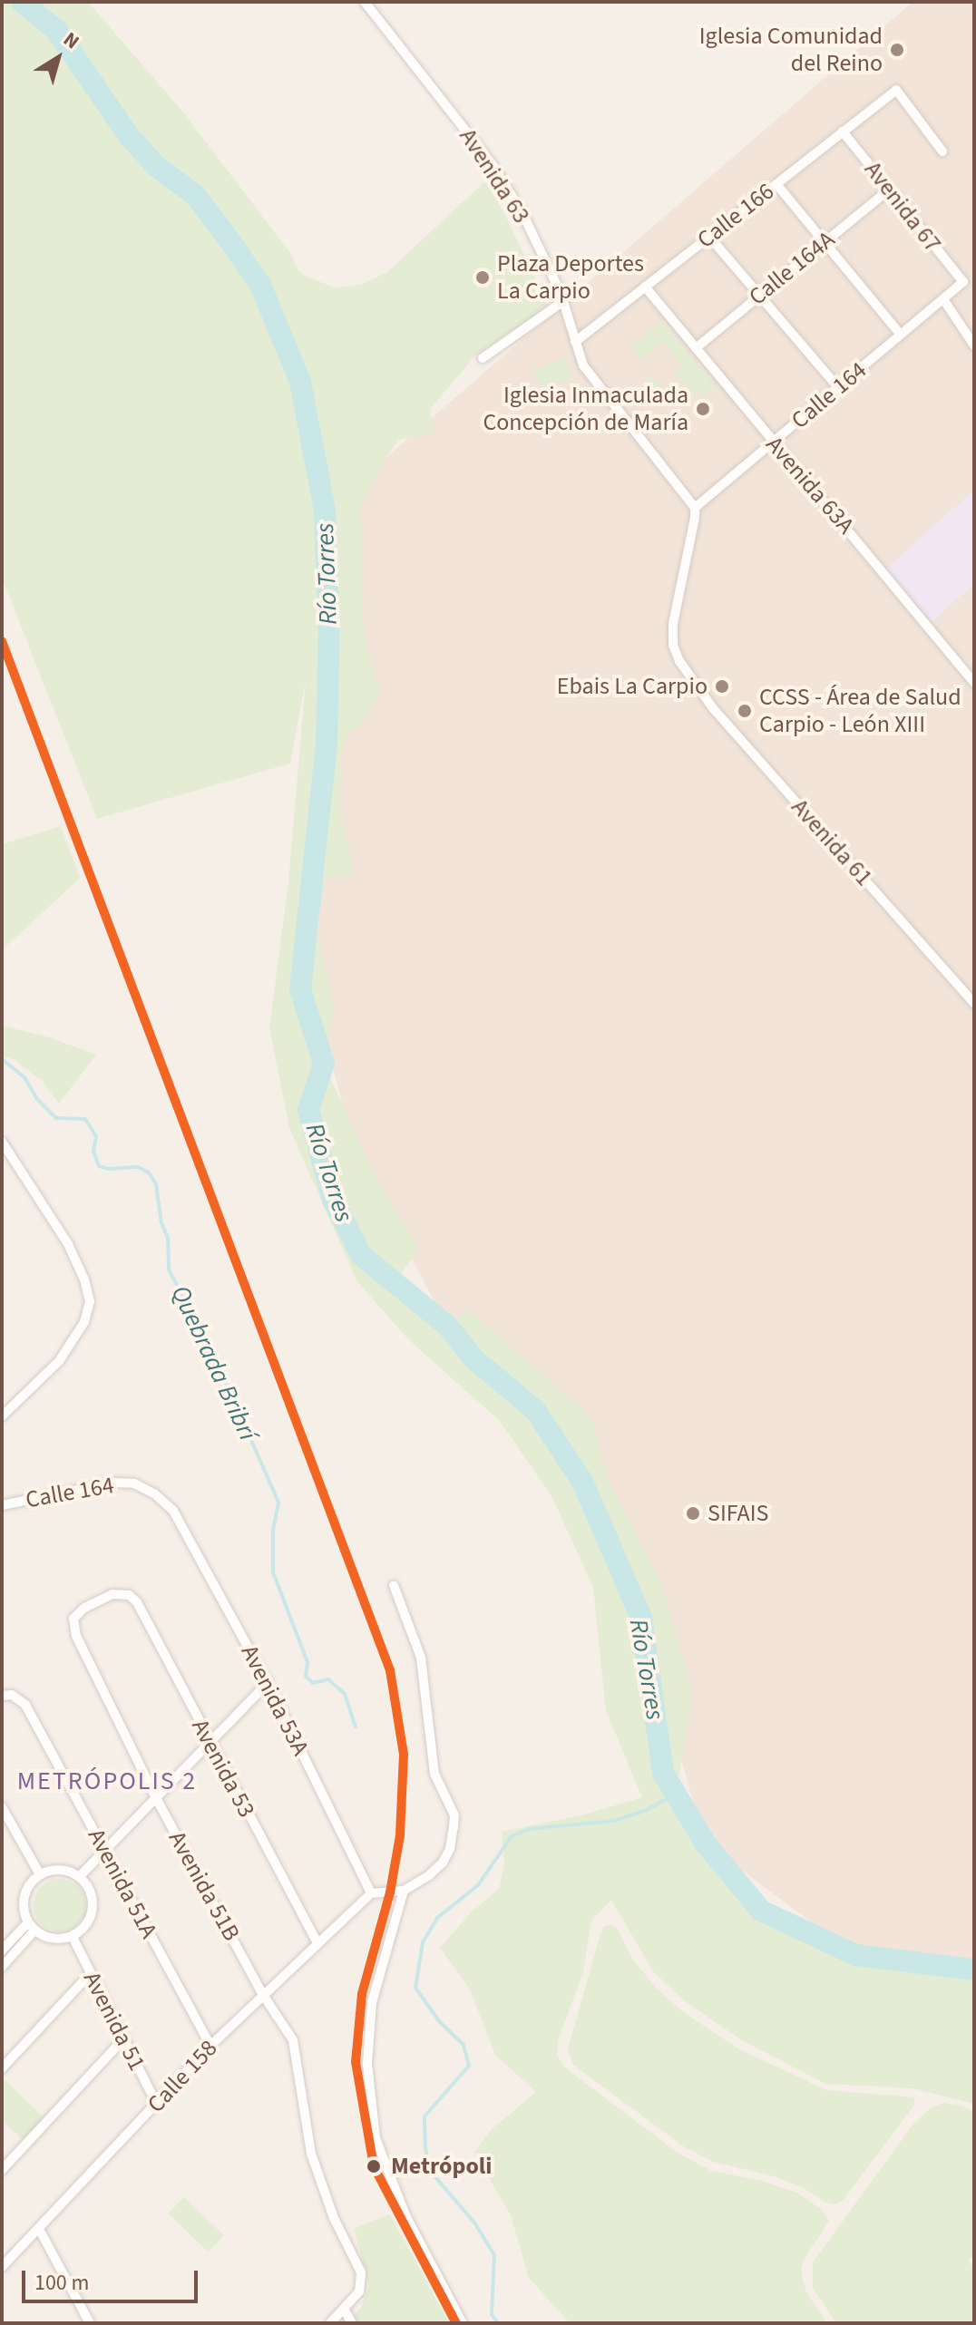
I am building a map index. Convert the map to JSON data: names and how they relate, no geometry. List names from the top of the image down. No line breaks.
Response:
{"streets":{"street":["Avenida 63","Avenida 67","Calle 166","Calle 164A","Calle 164","Avenida 63A","Avenida 61","Avenida 53A","Avenida 53","Avenida 51A","Avenida 51B","Avenida 51","Calle 158"]},"crossings":[["Avenida 63","Calle 166"],["Avenida 63","Calle 164"],["Avenida 63","Avenida 61"],["Avenida 67","Calle 166"],["Avenida 67","Calle 164A"],["Avenida 67","Calle 164"],["Calle 166","Avenida 63A"],["Calle 164A","Avenida 63A"],["Calle 164","Avenida 63A"],["Calle 164","Avenida 61"],["Calle 164","Avenida 53A"],["Avenida 53A","Calle 158"],["Avenida 53","Avenida 51B"],["Avenida 53","Calle 158"],["Avenida 51A","Calle 158"],["Avenida 51B","Calle 158"],["Avenida 51","Calle 158"]],"districts":["METRÓPOLIS 2"],"water":["Río Torres","Quebrada Bribrí"],"places":["Iglesia Comunidad del Reino","Plaza Deportes La Carpio","Iglesia Inmaculada Concepción de María","Ebais La Carpio","CCSS - Área de Salud Carpio - León XIII","SIFAIS","Metrópoli"],"scale_bar":"100 m","north":"top right"}
